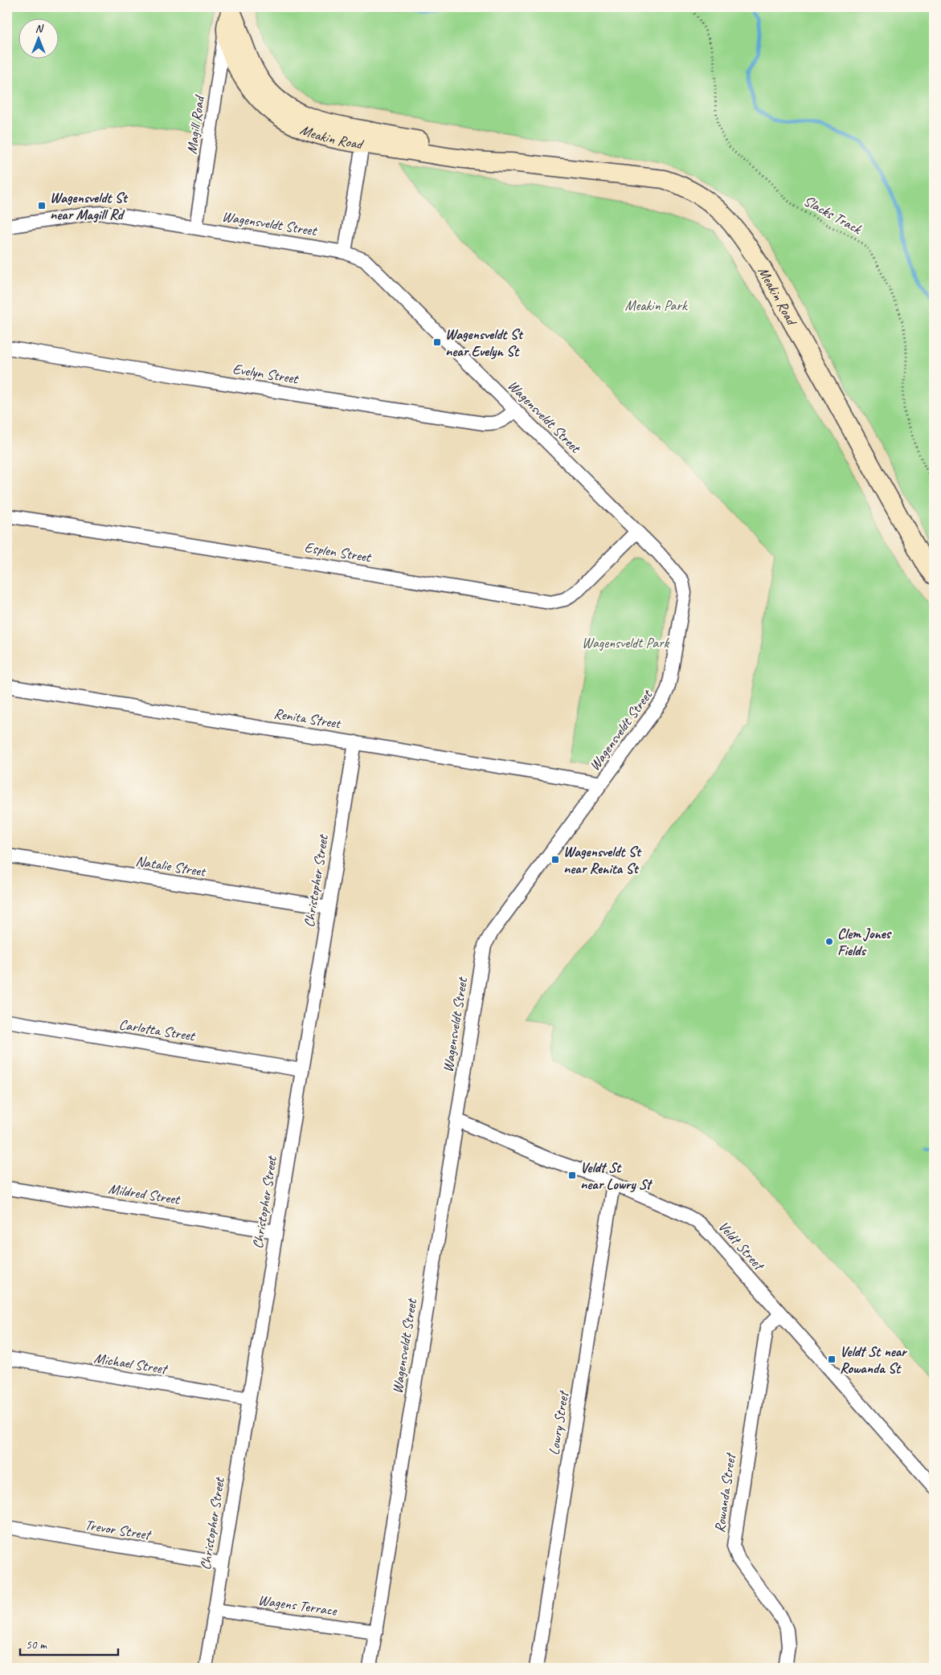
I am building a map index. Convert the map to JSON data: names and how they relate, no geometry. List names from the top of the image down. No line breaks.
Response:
{"streets":{"street":["Magill Road","Meakin Road","Wagensveldt Street","Evelyn Street","Esplen Street","Renita Street","Natalie Street","Christopher Street","Carlotta Street","Mildred Street","Veldt Street","Michael Street","Lowry Street","Rowanda Street","Trevor Street","Wagens Terrace"],"path":["Slacks Track"]},"crossings":[["Magill Road","Meakin Road"],["Magill Road","Wagensveldt Street"],["Wagensveldt Street","Evelyn Street"],["Wagensveldt Street","Esplen Street"],["Wagensveldt Street","Renita Street"],["Wagensveldt Street","Veldt Street"],["Wagensveldt Street","Wagens Terrace"],["Renita Street","Christopher Street"],["Natalie Street","Christopher Street"],["Christopher Street","Carlotta Street"],["Christopher Street","Mildred Street"],["Christopher Street","Michael Street"],["Christopher Street","Trevor Street"],["Christopher Street","Wagens Terrace"],["Veldt Street","Lowry Street"],["Veldt Street","Rowanda Street"]],"parks":["Meakin Park","Wagensveldt Park"],"places":{"transit":["Wagensveldt St near Magill Rd","Wagensveldt St near Evelyn St","Wagensveldt St near Renita St","Veldt St near Lowry St","Veldt St near Rowanda St"],"other":["Clem Jones Fields"]},"scale_bar":"50 m","north":"top"}
